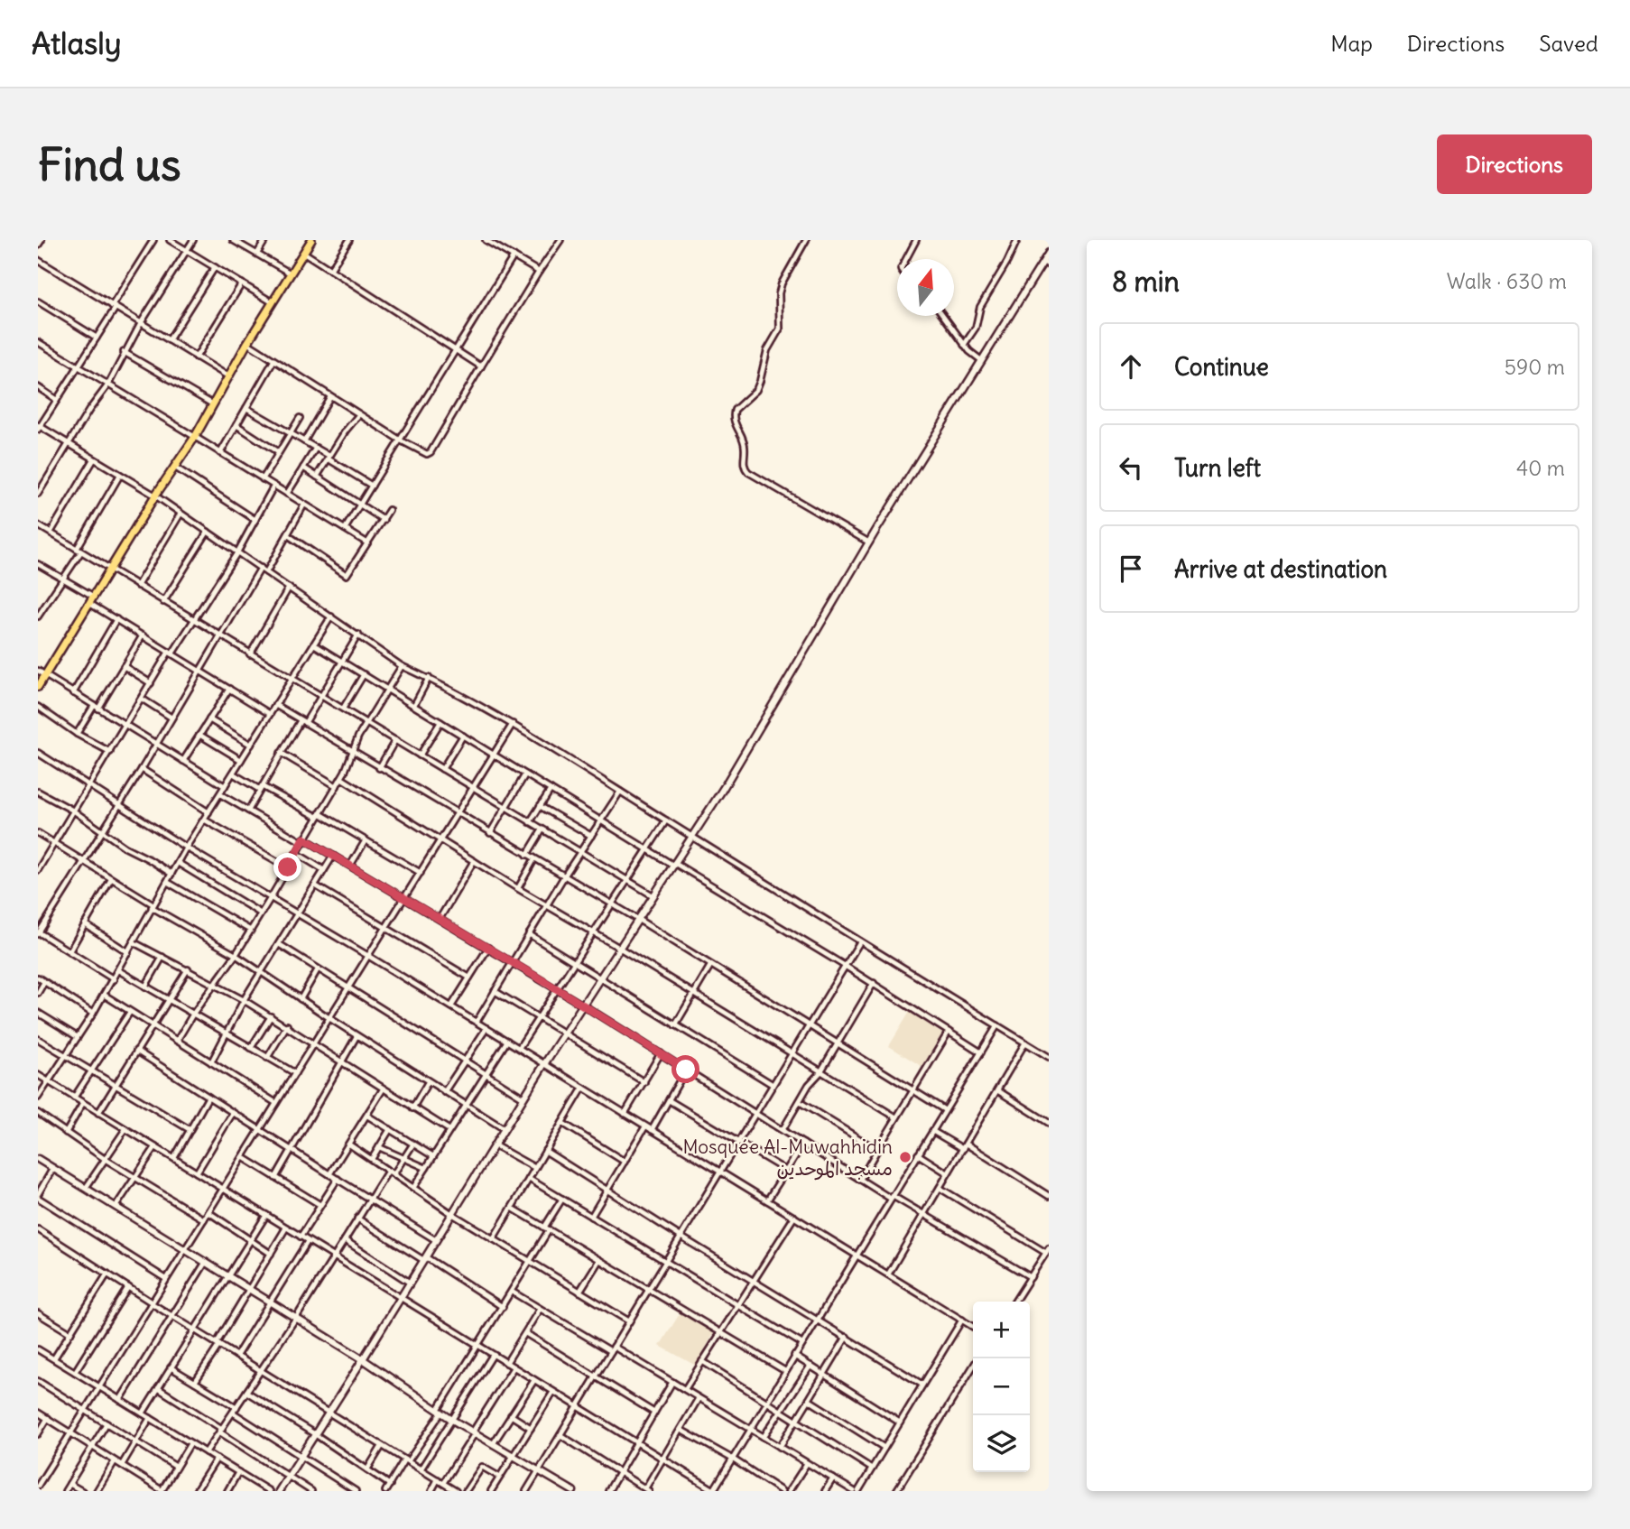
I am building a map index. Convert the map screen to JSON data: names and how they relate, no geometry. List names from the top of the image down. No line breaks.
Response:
{"places":["Mosquée Al-Muwahhidin مسجد الموحدين"],"north":"top","page":{"header":"Atlasly","nav":["Map","Directions","Saved"],"buttons":"Directions","title":"Find us","heading":["8 min","Walk · 630 m"],"list":[["Continue","590 m"],["Turn left","40 m"],"Arrive at destination"],"map_buttons":["+","−"]}}
